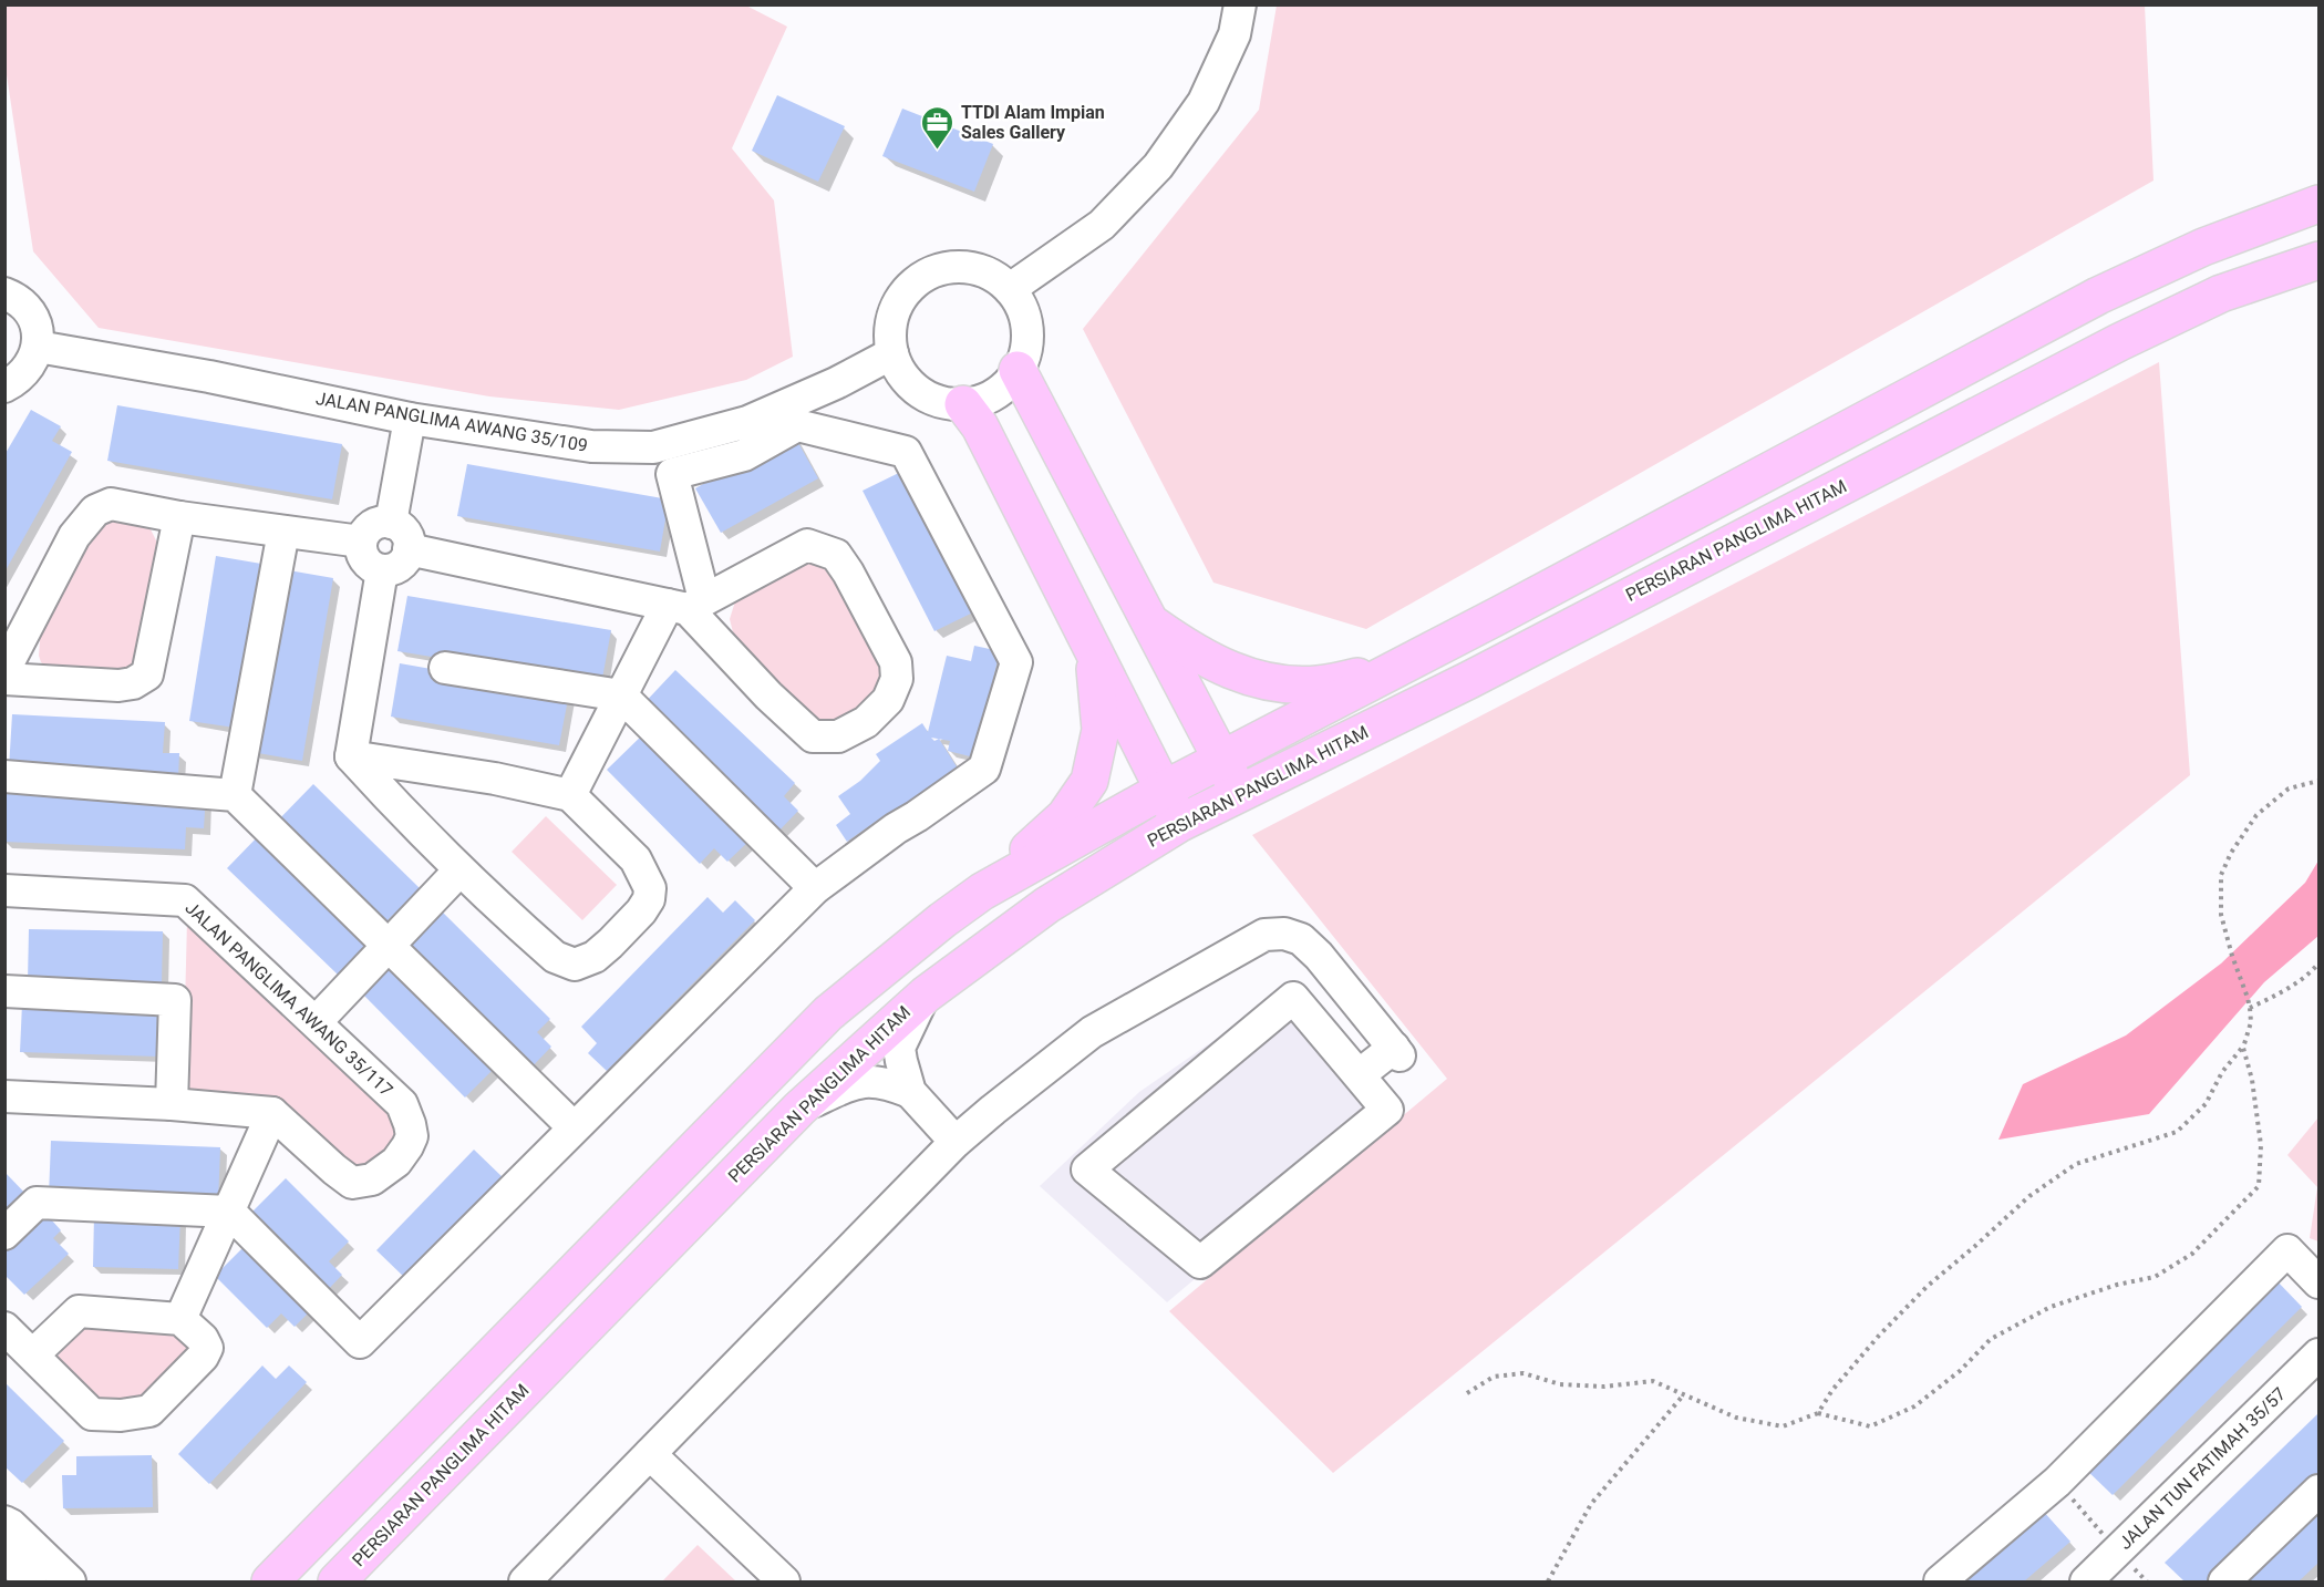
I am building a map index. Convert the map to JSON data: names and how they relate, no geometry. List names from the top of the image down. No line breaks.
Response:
{"streets":{"main road":["PERSIARAN PANGLIMA HITAM"],"street":["JALAN PANGLIMA AWANG 35/109","JALAN PANGLIMA AWANG 35/117","JALAN TUN FATIMAH 35/57"]},"places":{"office":["TTDI Alam Impian Sales Gallery"]}}
